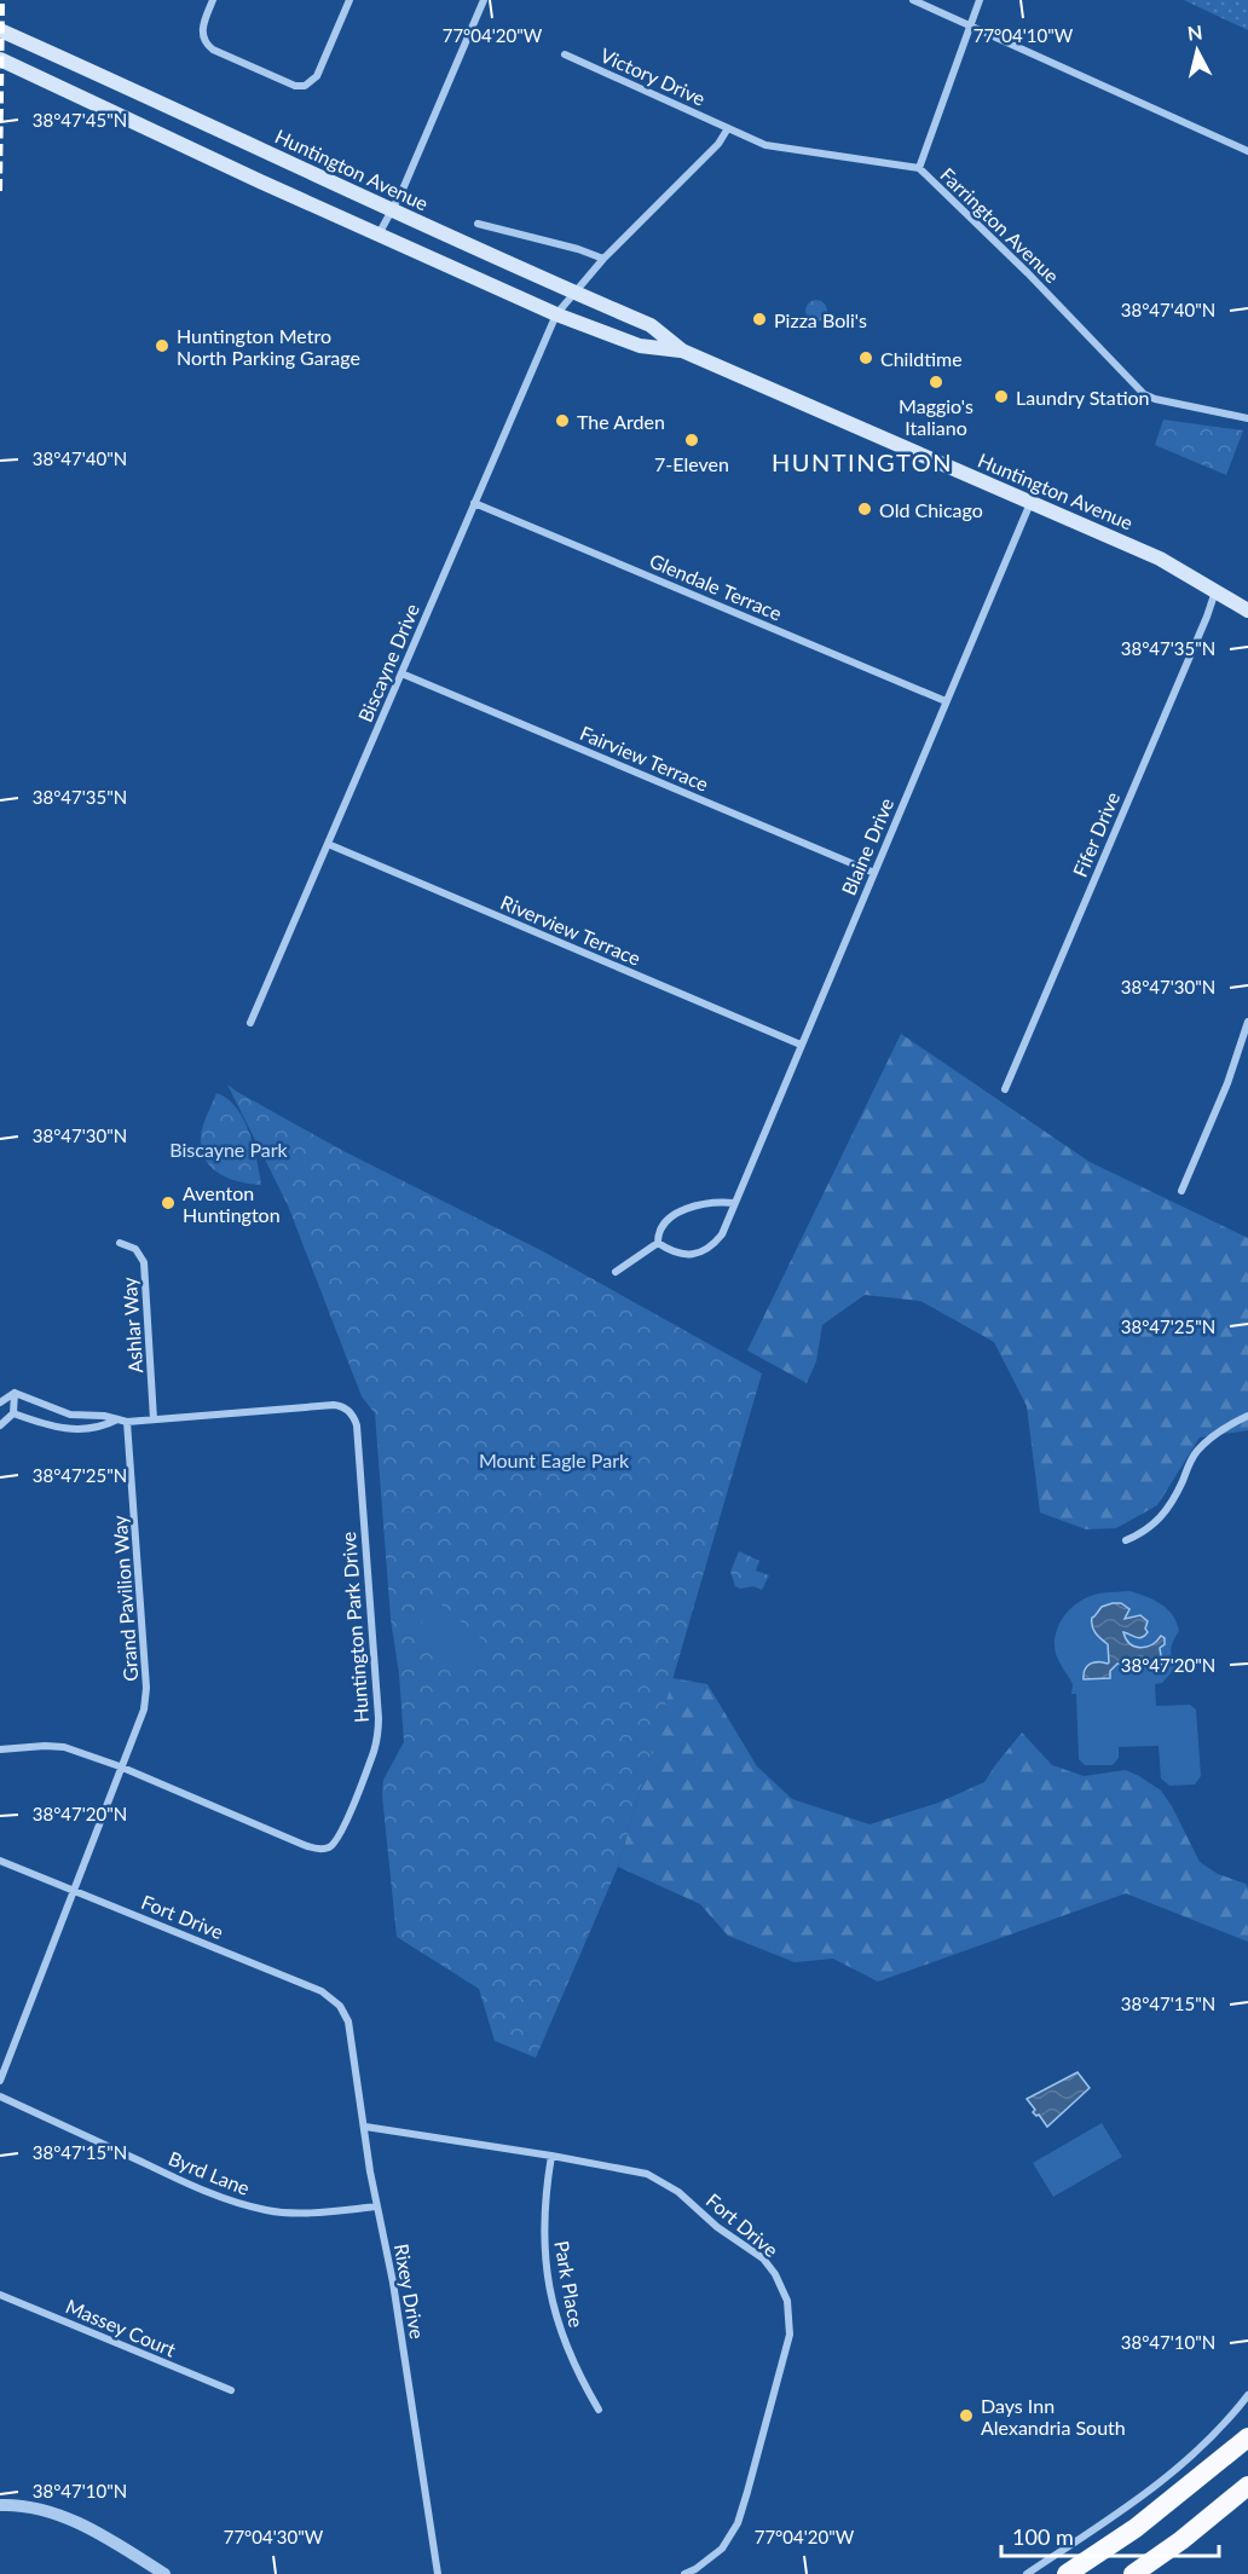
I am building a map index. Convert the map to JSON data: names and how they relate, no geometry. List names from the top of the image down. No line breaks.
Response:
{"streets":{"main road":["Huntington Avenue"],"street":["Victory Drive","Farrington Avenue","Glendale Terrace","Biscayne Drive","Fairview Terrace","Fifer Drive","Blaine Drive","Riverview Terrace","Ashlar Way","Grand Pavilion Way","Huntington Park Drive","Fort Drive","Byrd Lane","Park Place","Rixey Drive","Massey Court"]},"crossings":[["Victory Drive","Farrington Avenue"],["Huntington Avenue","Biscayne Drive"],["Huntington Avenue","Fifer Drive"],["Huntington Avenue","Blaine Drive"],["Glendale Terrace","Biscayne Drive"],["Glendale Terrace","Blaine Drive"],["Biscayne Drive","Fairview Terrace"],["Biscayne Drive","Riverview Terrace"],["Fairview Terrace","Blaine Drive"],["Blaine Drive","Riverview Terrace"],["Ashlar Way","Huntington Park Drive"],["Grand Pavilion Way","Huntington Park Drive"],["Grand Pavilion Way","Fort Drive"],["Fort Drive","Park Place"],["Fort Drive","Rixey Drive"],["Byrd Lane","Rixey Drive"]],"districts":["HUNTINGTON"],"parks":["Biscayne Park","Mount Eagle Park"],"places":["Pizza Boli's","Huntington Metro North Parking Garage","Childtime","Maggio's Italiano","Laundry Station","The Arden","7-Eleven","Old Chicago","Aventon Huntington","Days Inn Alexandria South"],"scale_bar":"100 m","north":"top","coordinates":["77°04'20\"W","77°04'10\"W","38°47'45\"N","38°47'40\"N","38°47'35\"N","38°47'30\"N","38°47'25\"N","38°47'20\"N","38°47'15\"N","38°47'10\"N","77°04'30\"W"]}
